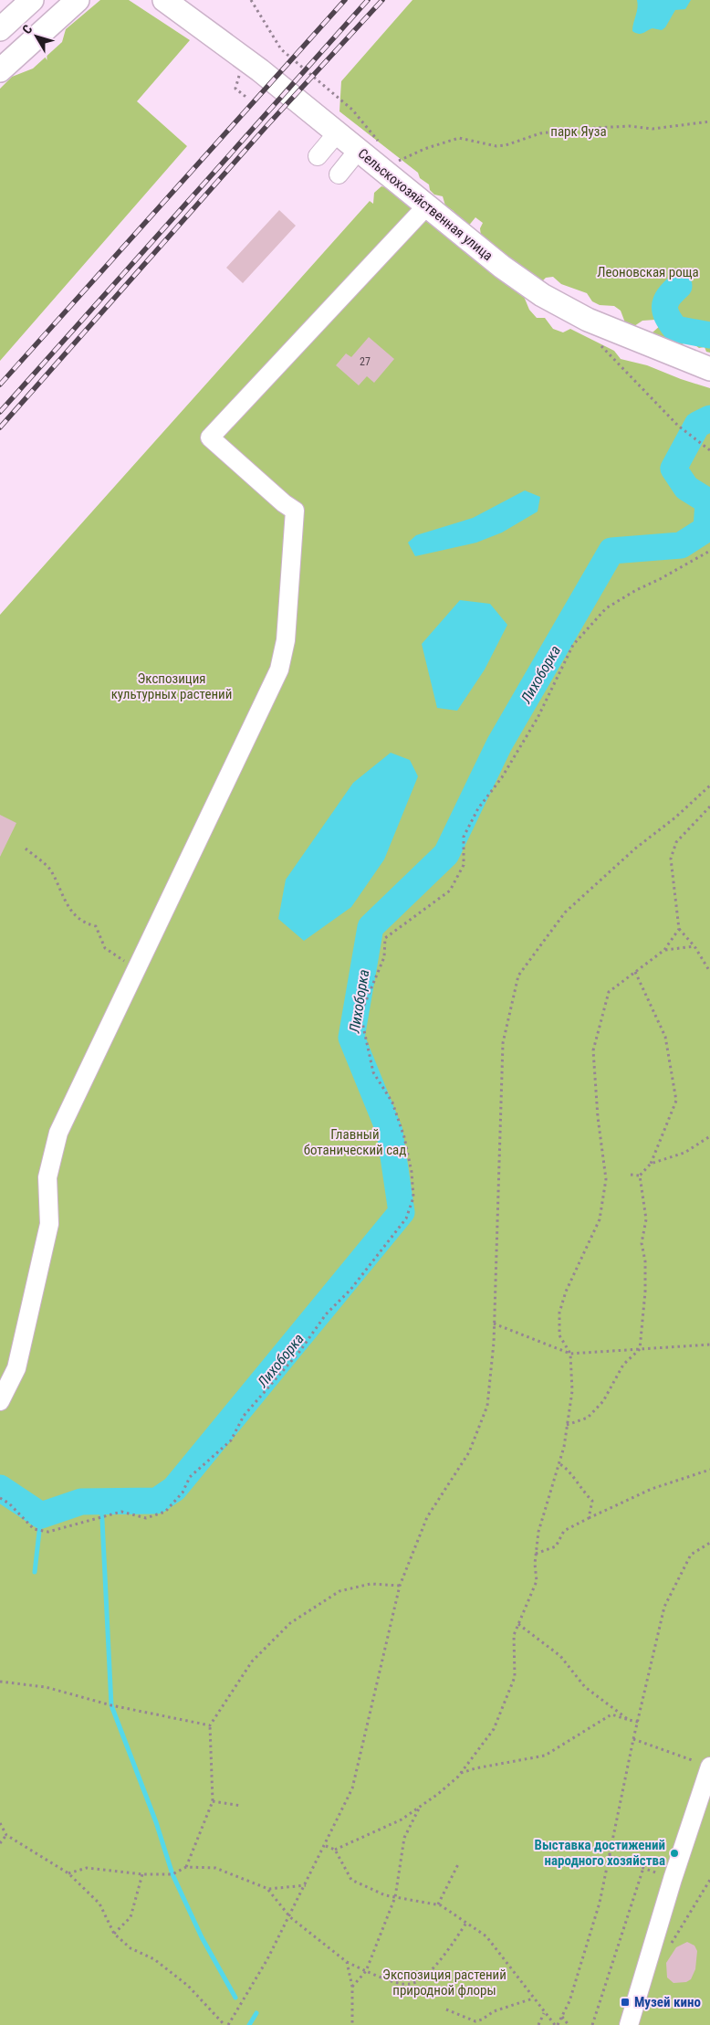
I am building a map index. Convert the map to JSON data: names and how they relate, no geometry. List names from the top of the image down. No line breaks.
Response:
{"streets":{"main road":["Сельскохозяйственная улица"]},"water":["Лихоборка"],"parks":["парк Яуза","Леоновская роща","Экспозиция культурных растений","Главный ботанический сад","Экспозиция растений природной флоры"],"places":{"other":["Выставка достижений народного хозяйства"],"transit":["Музей кино"]},"house_numbers":["27"],"north":"top left"}
